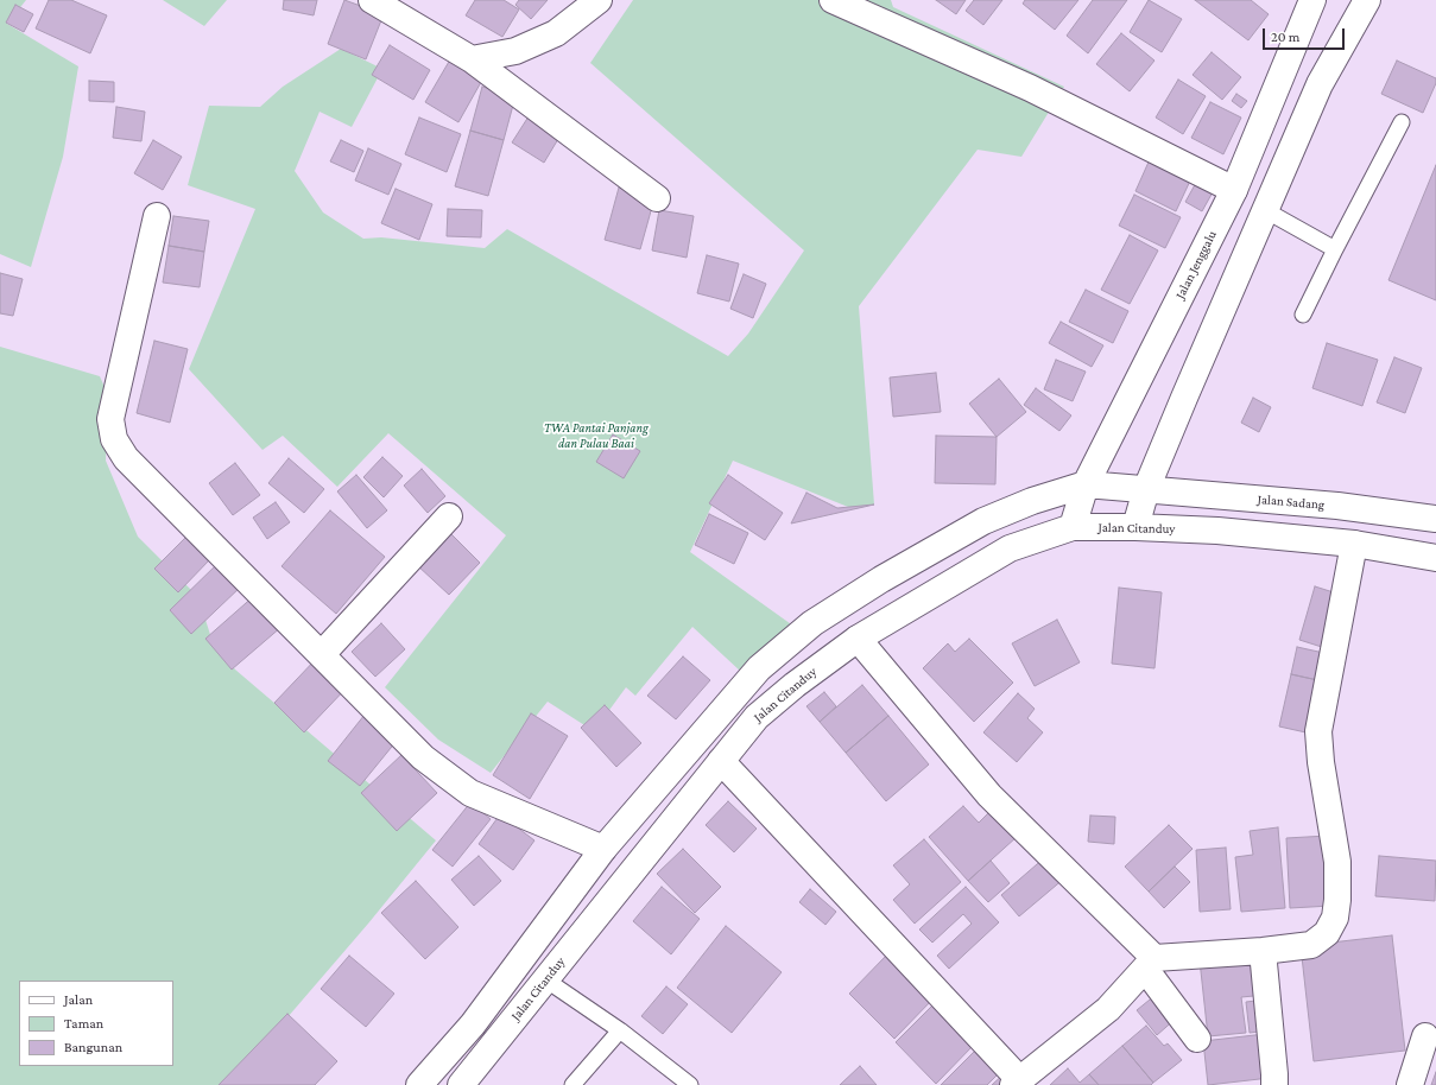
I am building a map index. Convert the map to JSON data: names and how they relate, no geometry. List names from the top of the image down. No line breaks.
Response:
{"streets":{"street":["Jalan Jenggalu","Jalan Sadang","Jalan Citanduy"]},"crossings":[["Jalan Jenggalu","Jalan Citanduy"]],"parks":["TWA Pantai Panjang dan Pulau Baai"],"legend":["Jalan","Taman","Bangunan"],"scale_bar":"20 m"}
